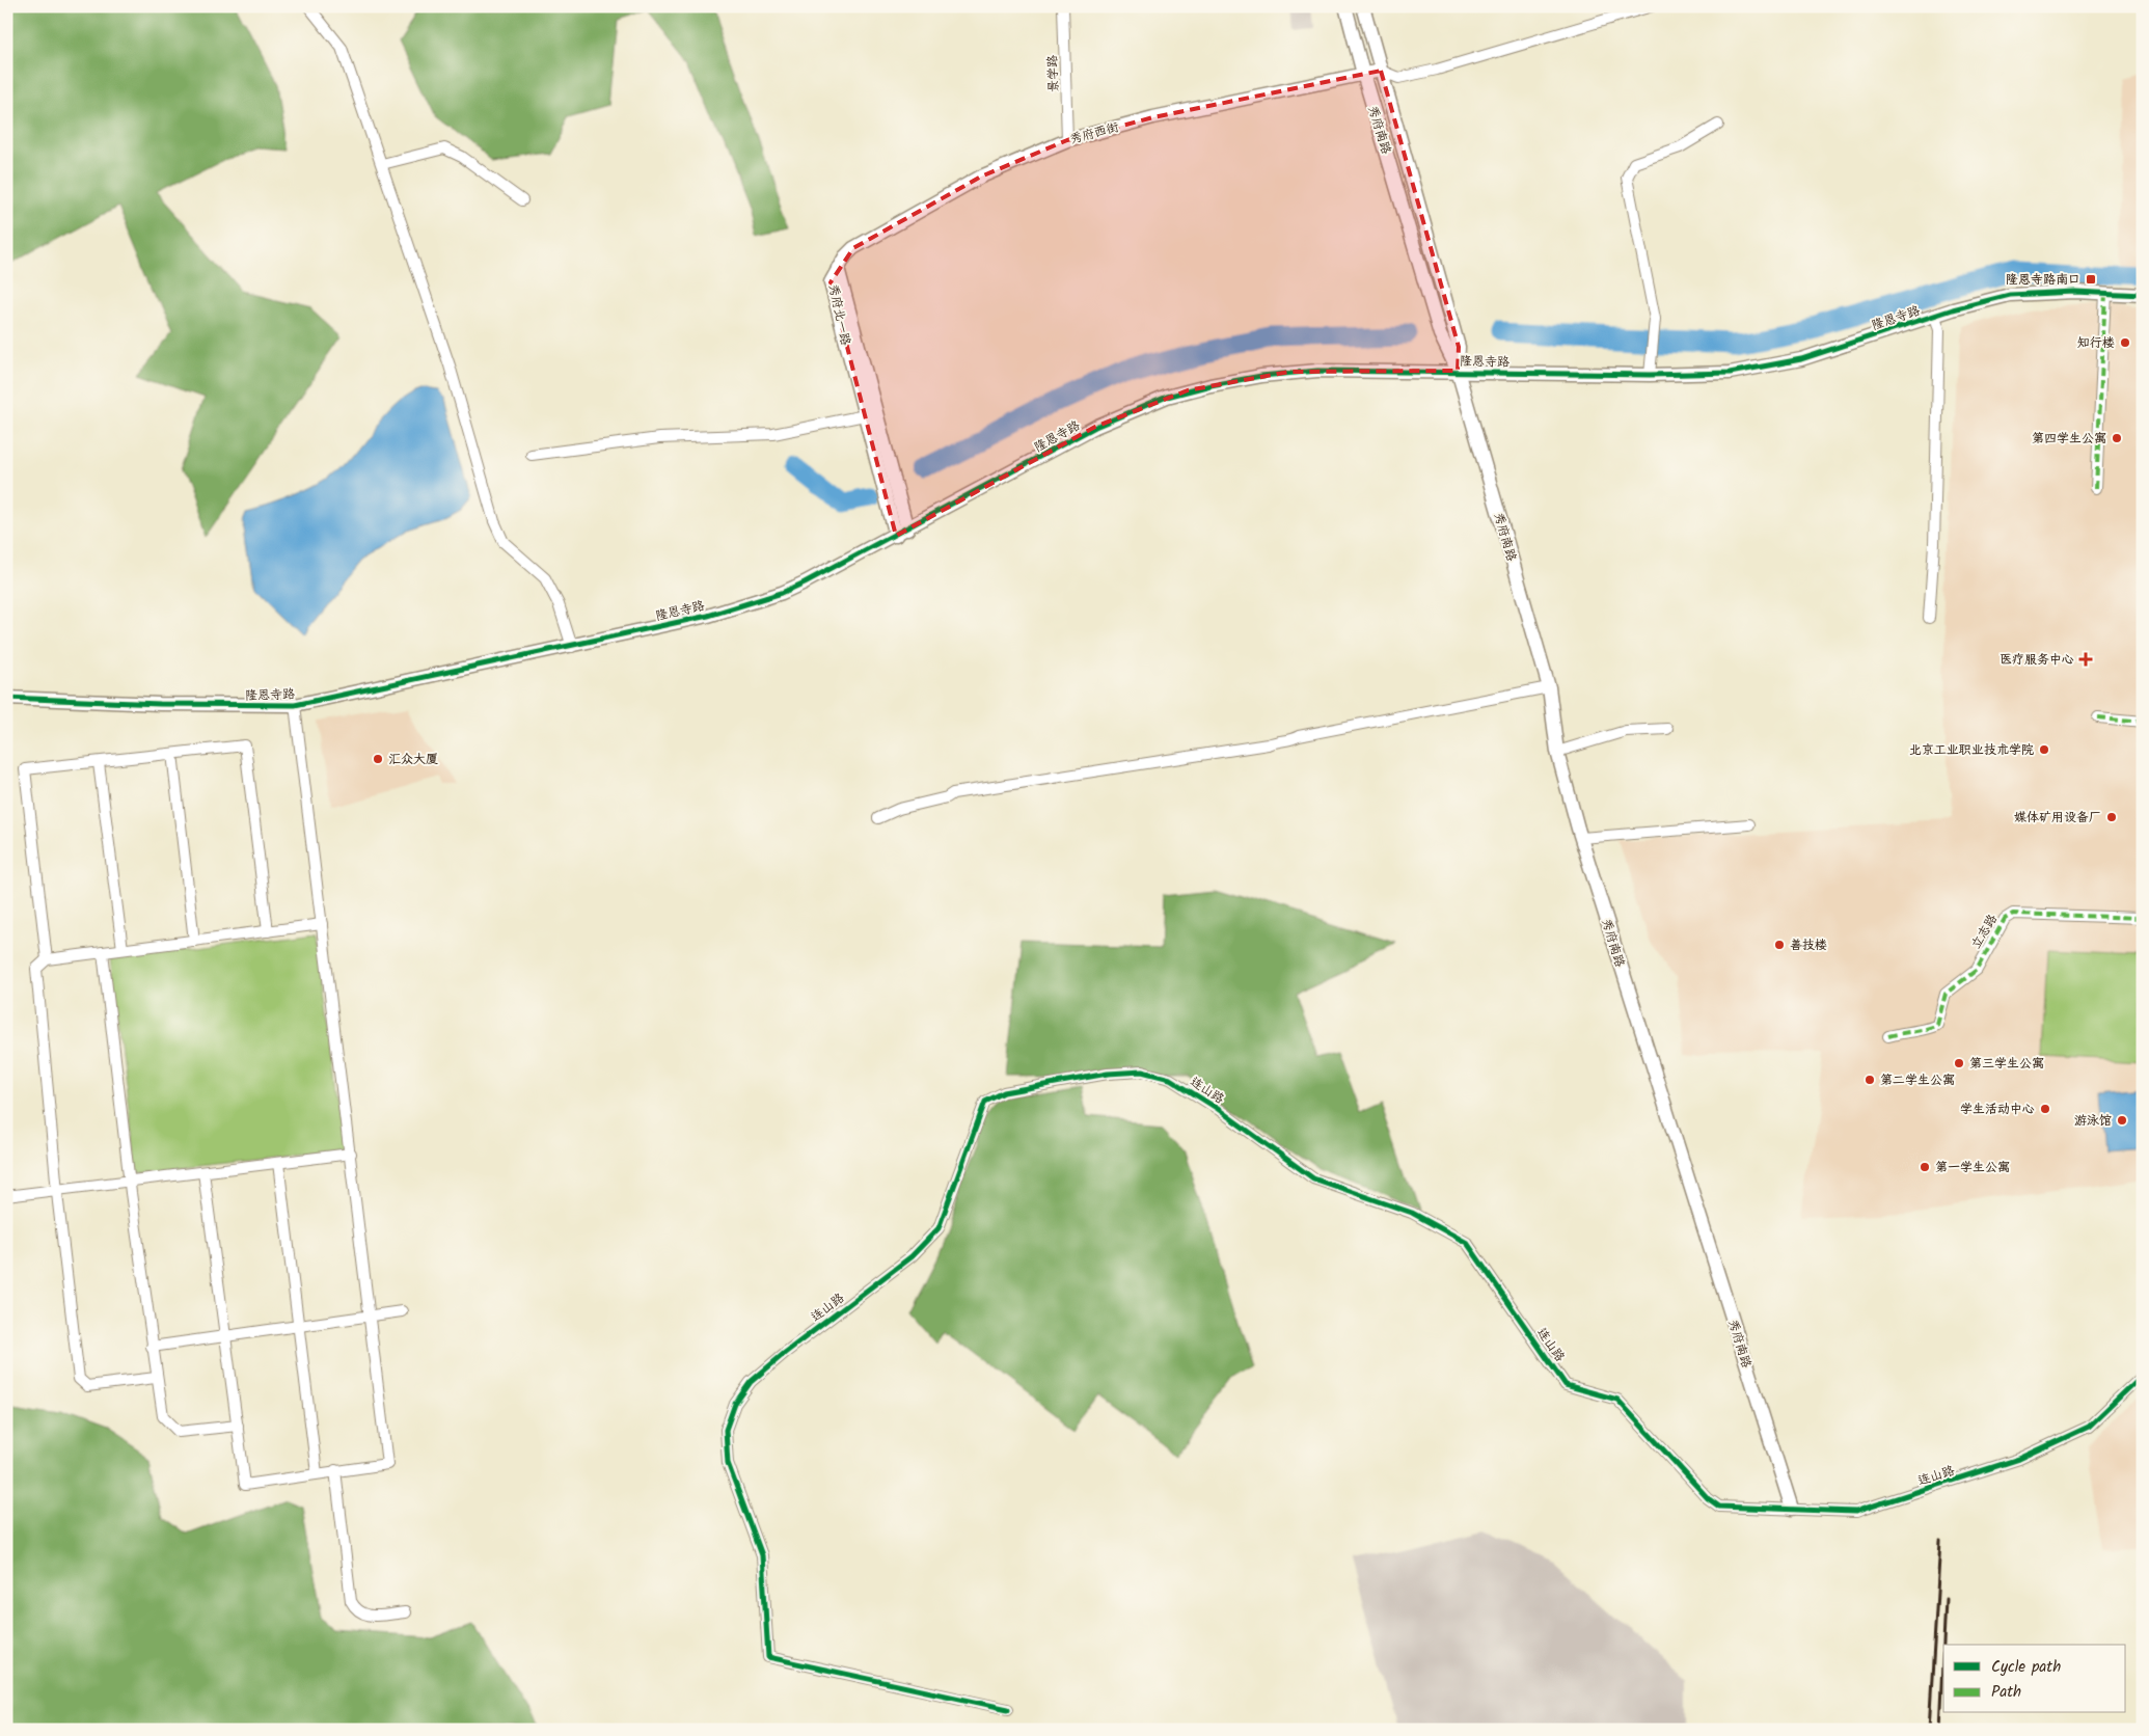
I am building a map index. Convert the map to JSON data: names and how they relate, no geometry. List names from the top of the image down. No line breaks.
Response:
{"streets":{"street":["景学路","秀府南路","秀府西街","秀府北一路","隆恩寺路","立志路","连山路"]},"crossings":[["景学路","秀府西街"],["秀府南路","秀府西街"],["秀府南路","隆恩寺路"],["秀府南路","连山路"],["秀府西街","秀府北一路"],["秀府北一路","隆恩寺路"]],"places":{"transit":["隆恩寺路南口"],"other":["知行楼","第四学生公寓","北京工业职业技术学院","汇众大厦","媒体矿用设备厂","善技楼","第三学生公寓","第二学生公寓","学生活动中心","游泳馆","第一学生公寓"],"health":["医疗服务中心"]},"legend":["Cycle path","Path"]}
